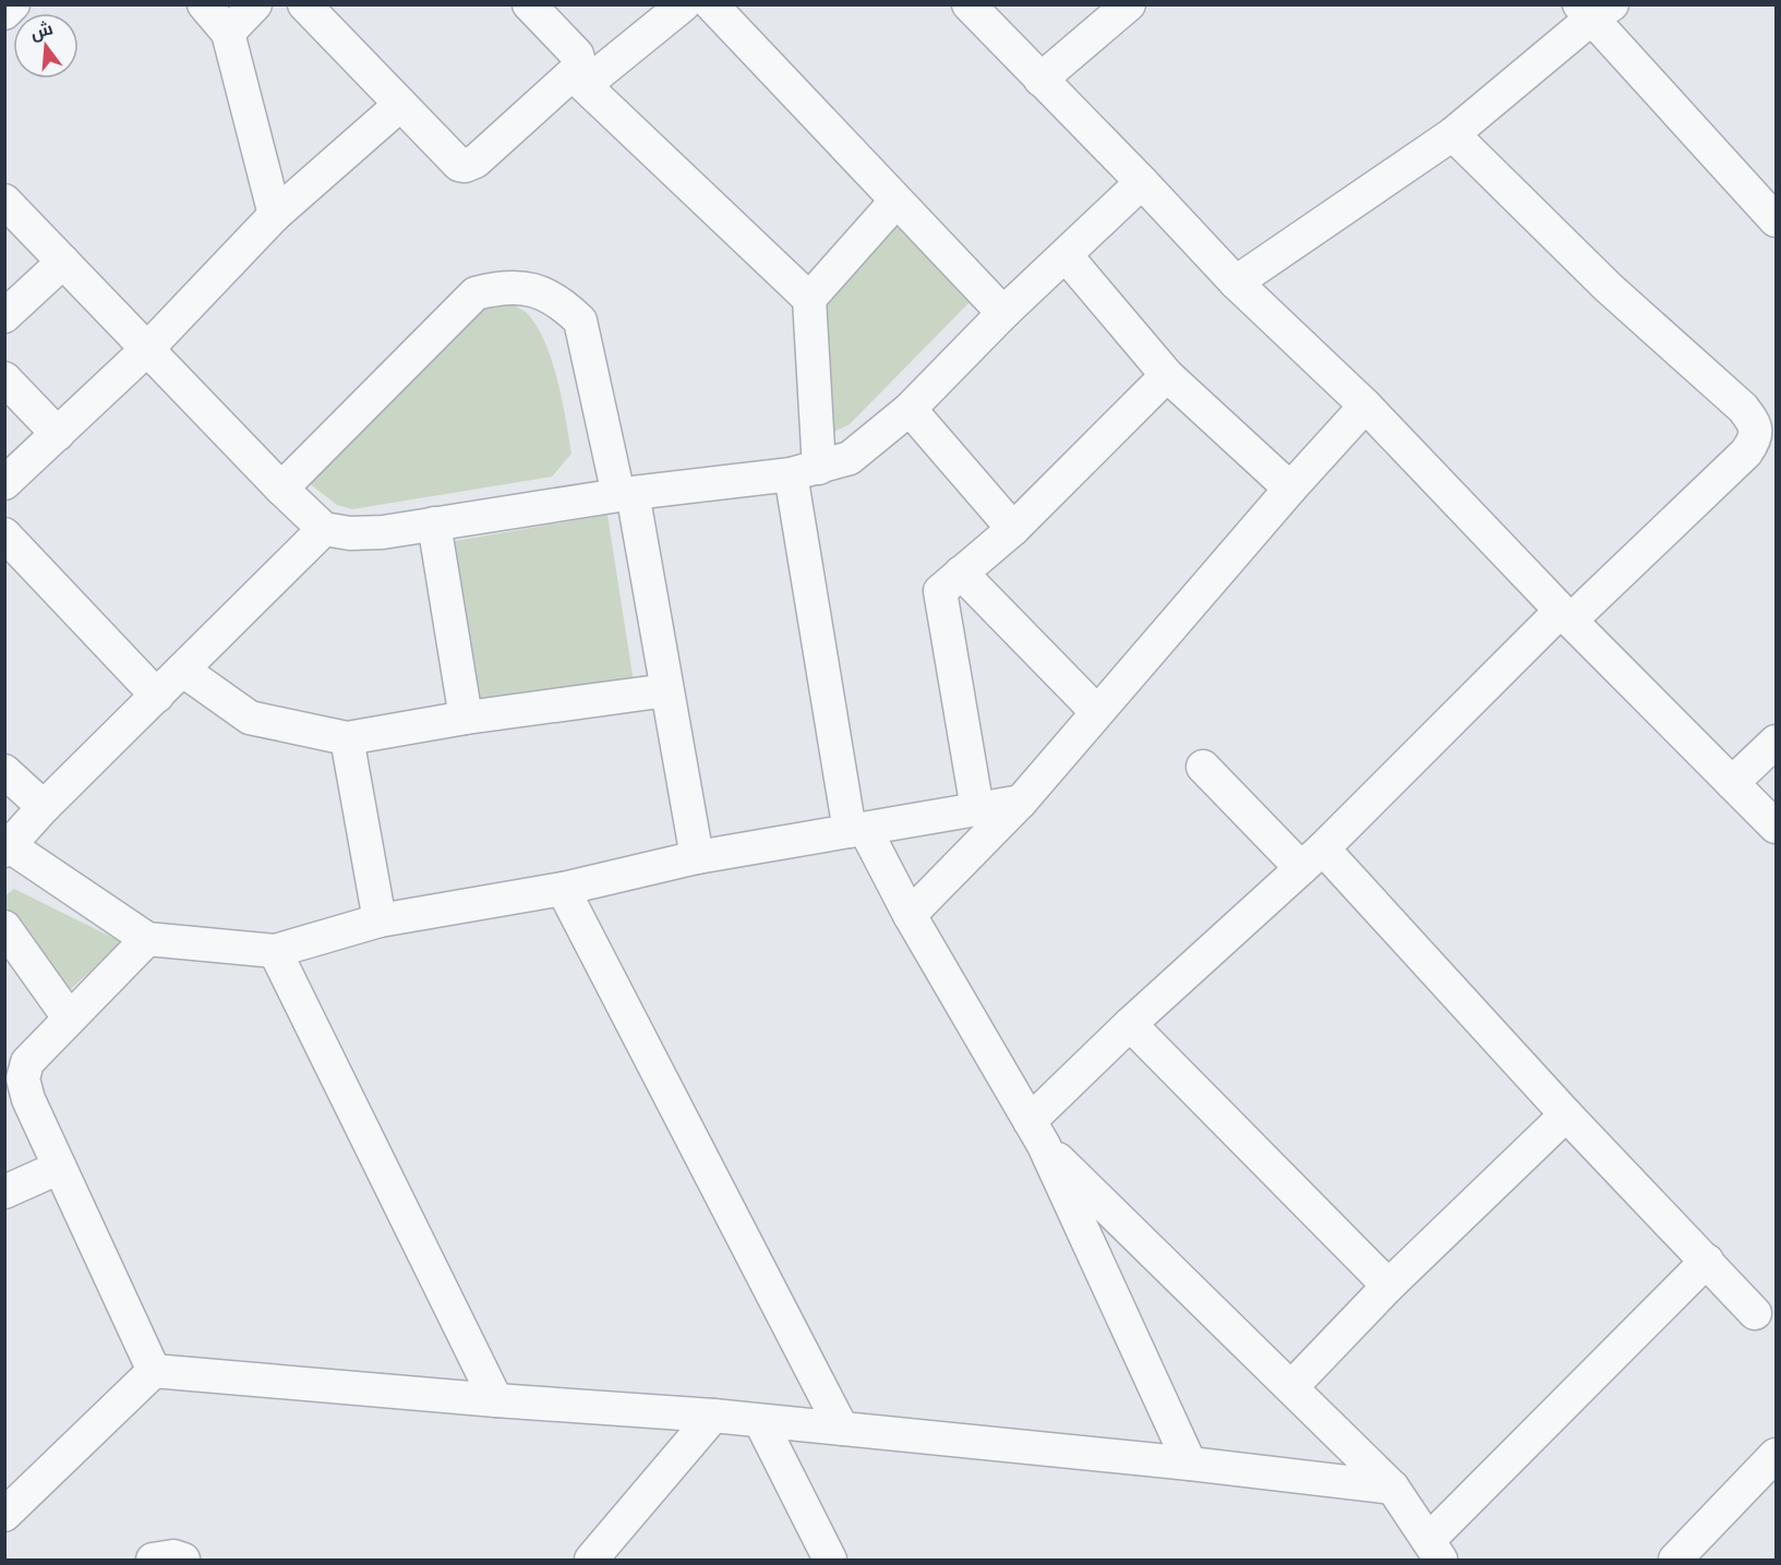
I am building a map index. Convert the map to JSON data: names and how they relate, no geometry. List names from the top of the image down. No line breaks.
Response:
{"north":"top"}
